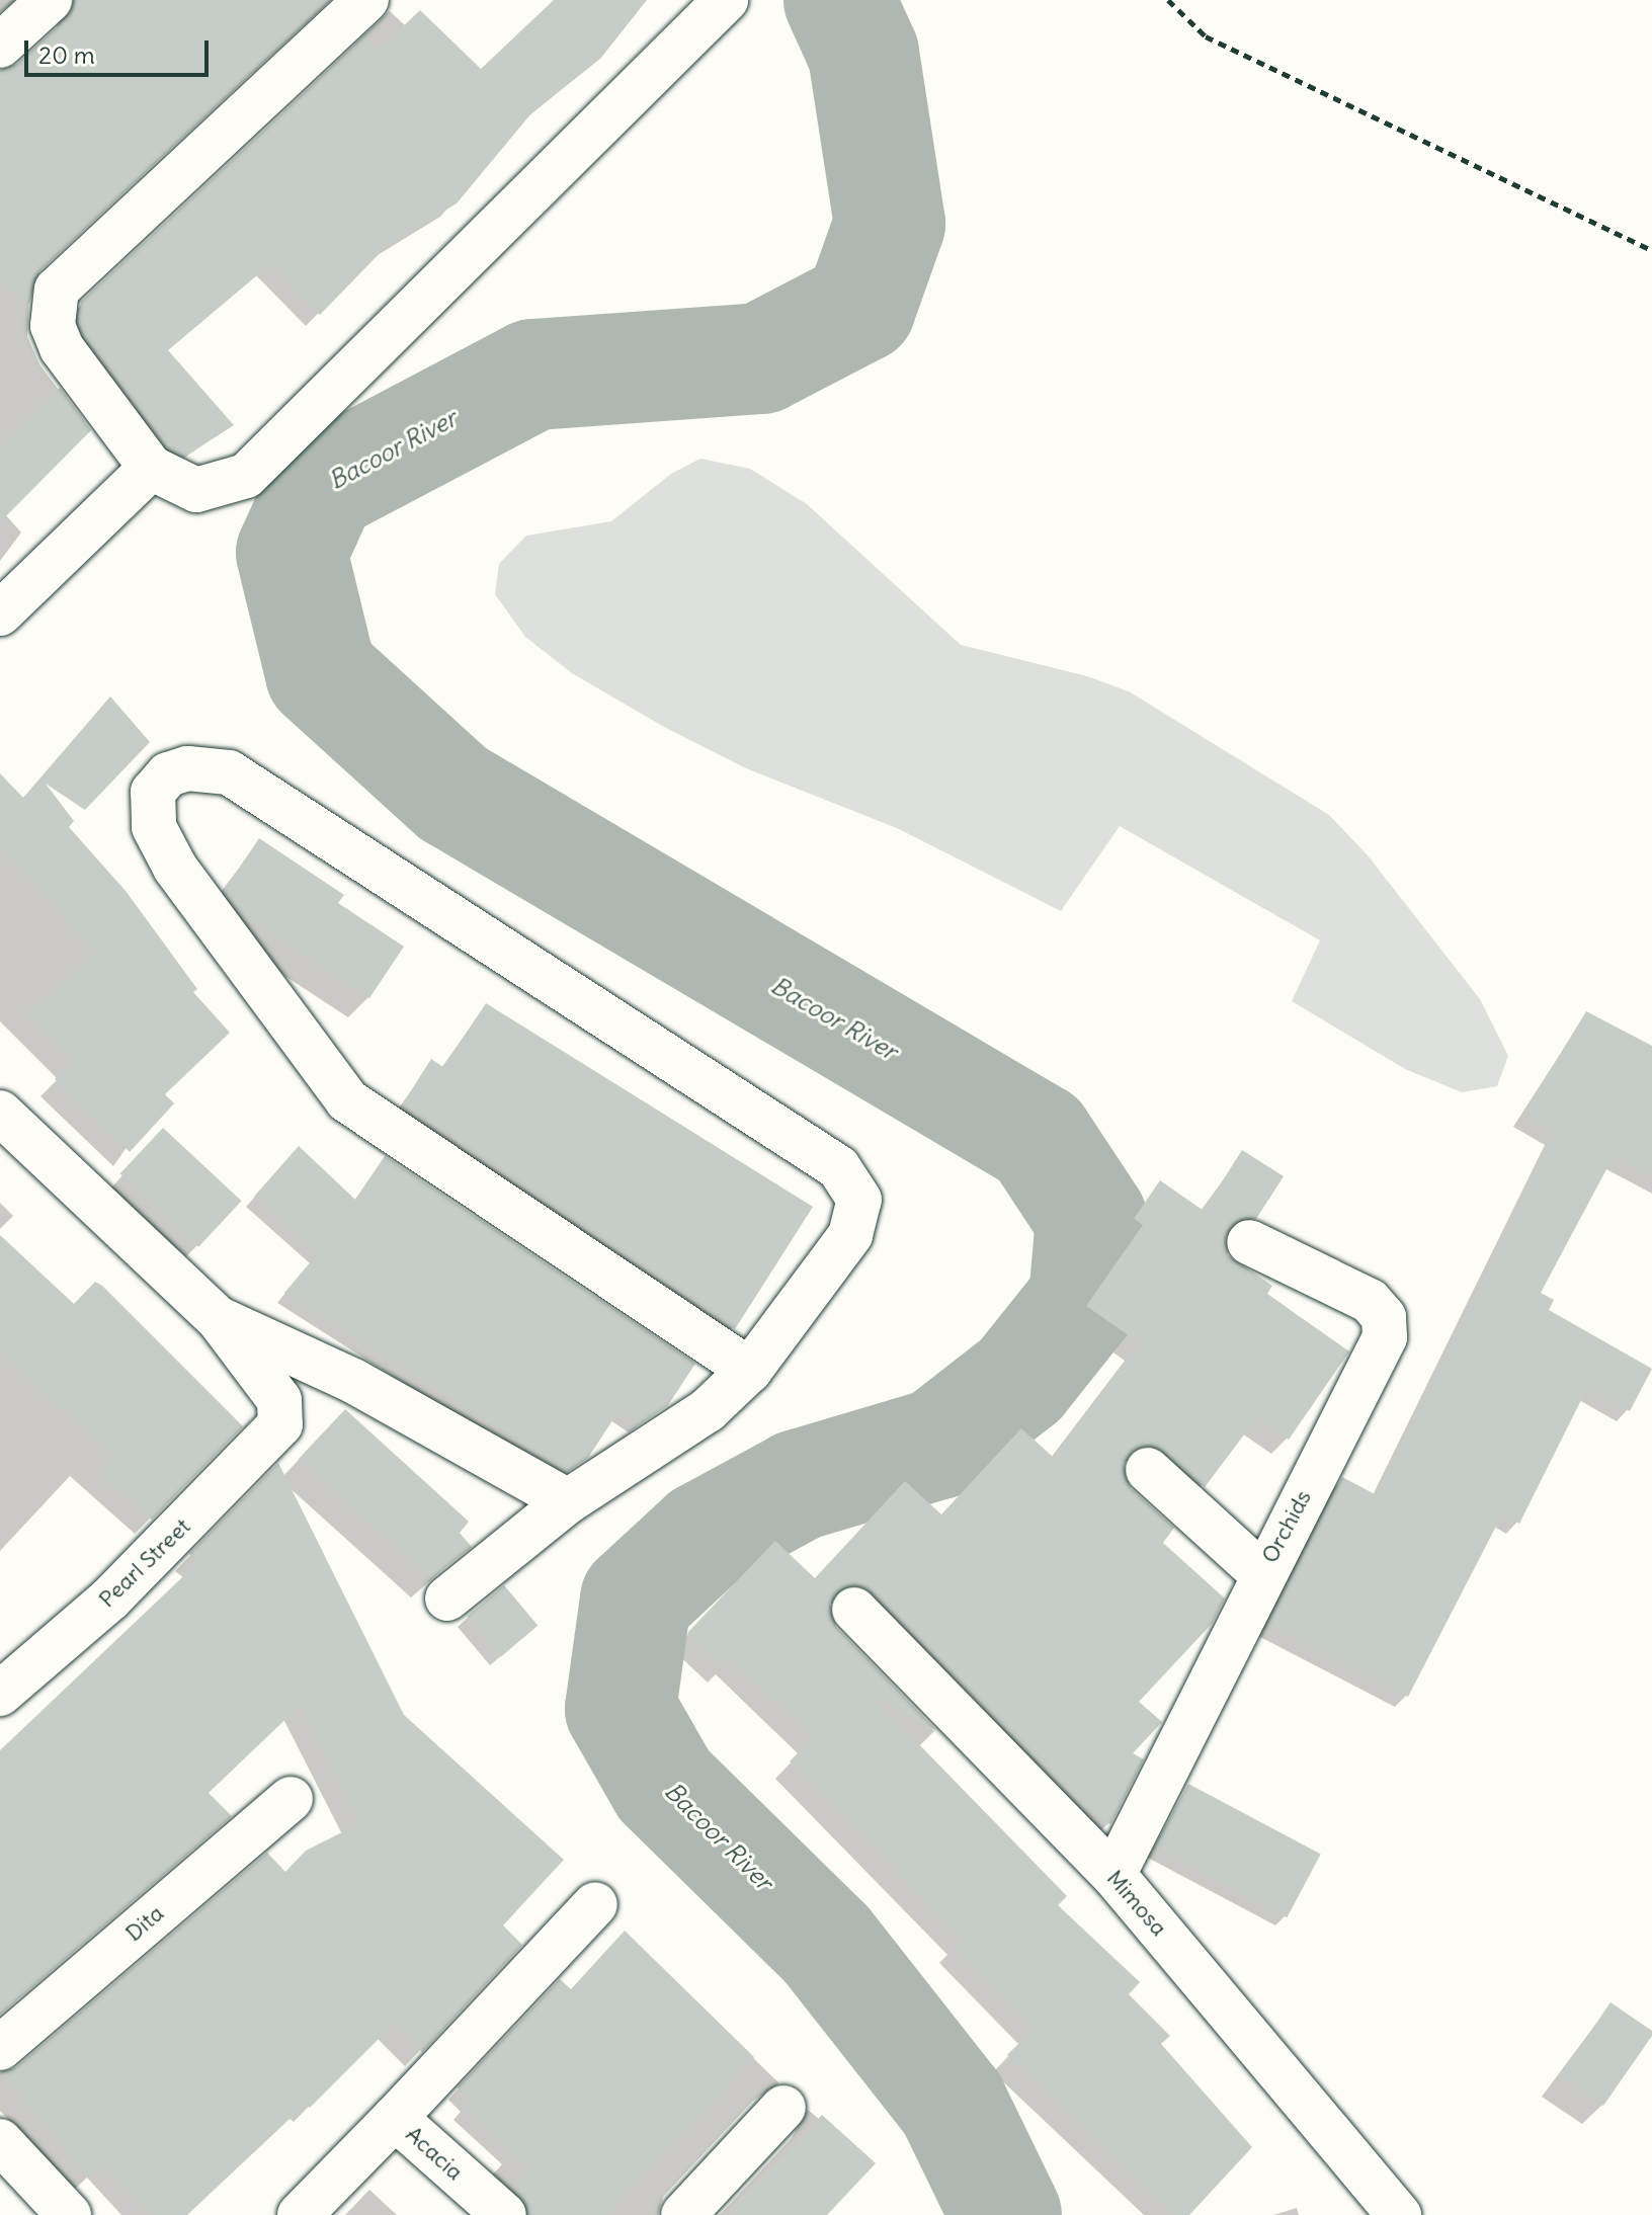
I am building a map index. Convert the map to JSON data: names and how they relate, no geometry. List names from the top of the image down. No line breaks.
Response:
{"streets":{"street":["Orchids","Pearl Street","Mimosa","Dita","Acacia"]},"crossings":[["Orchids","Mimosa"]],"water":["Bacoor River"],"scale_bar":"20 m"}
